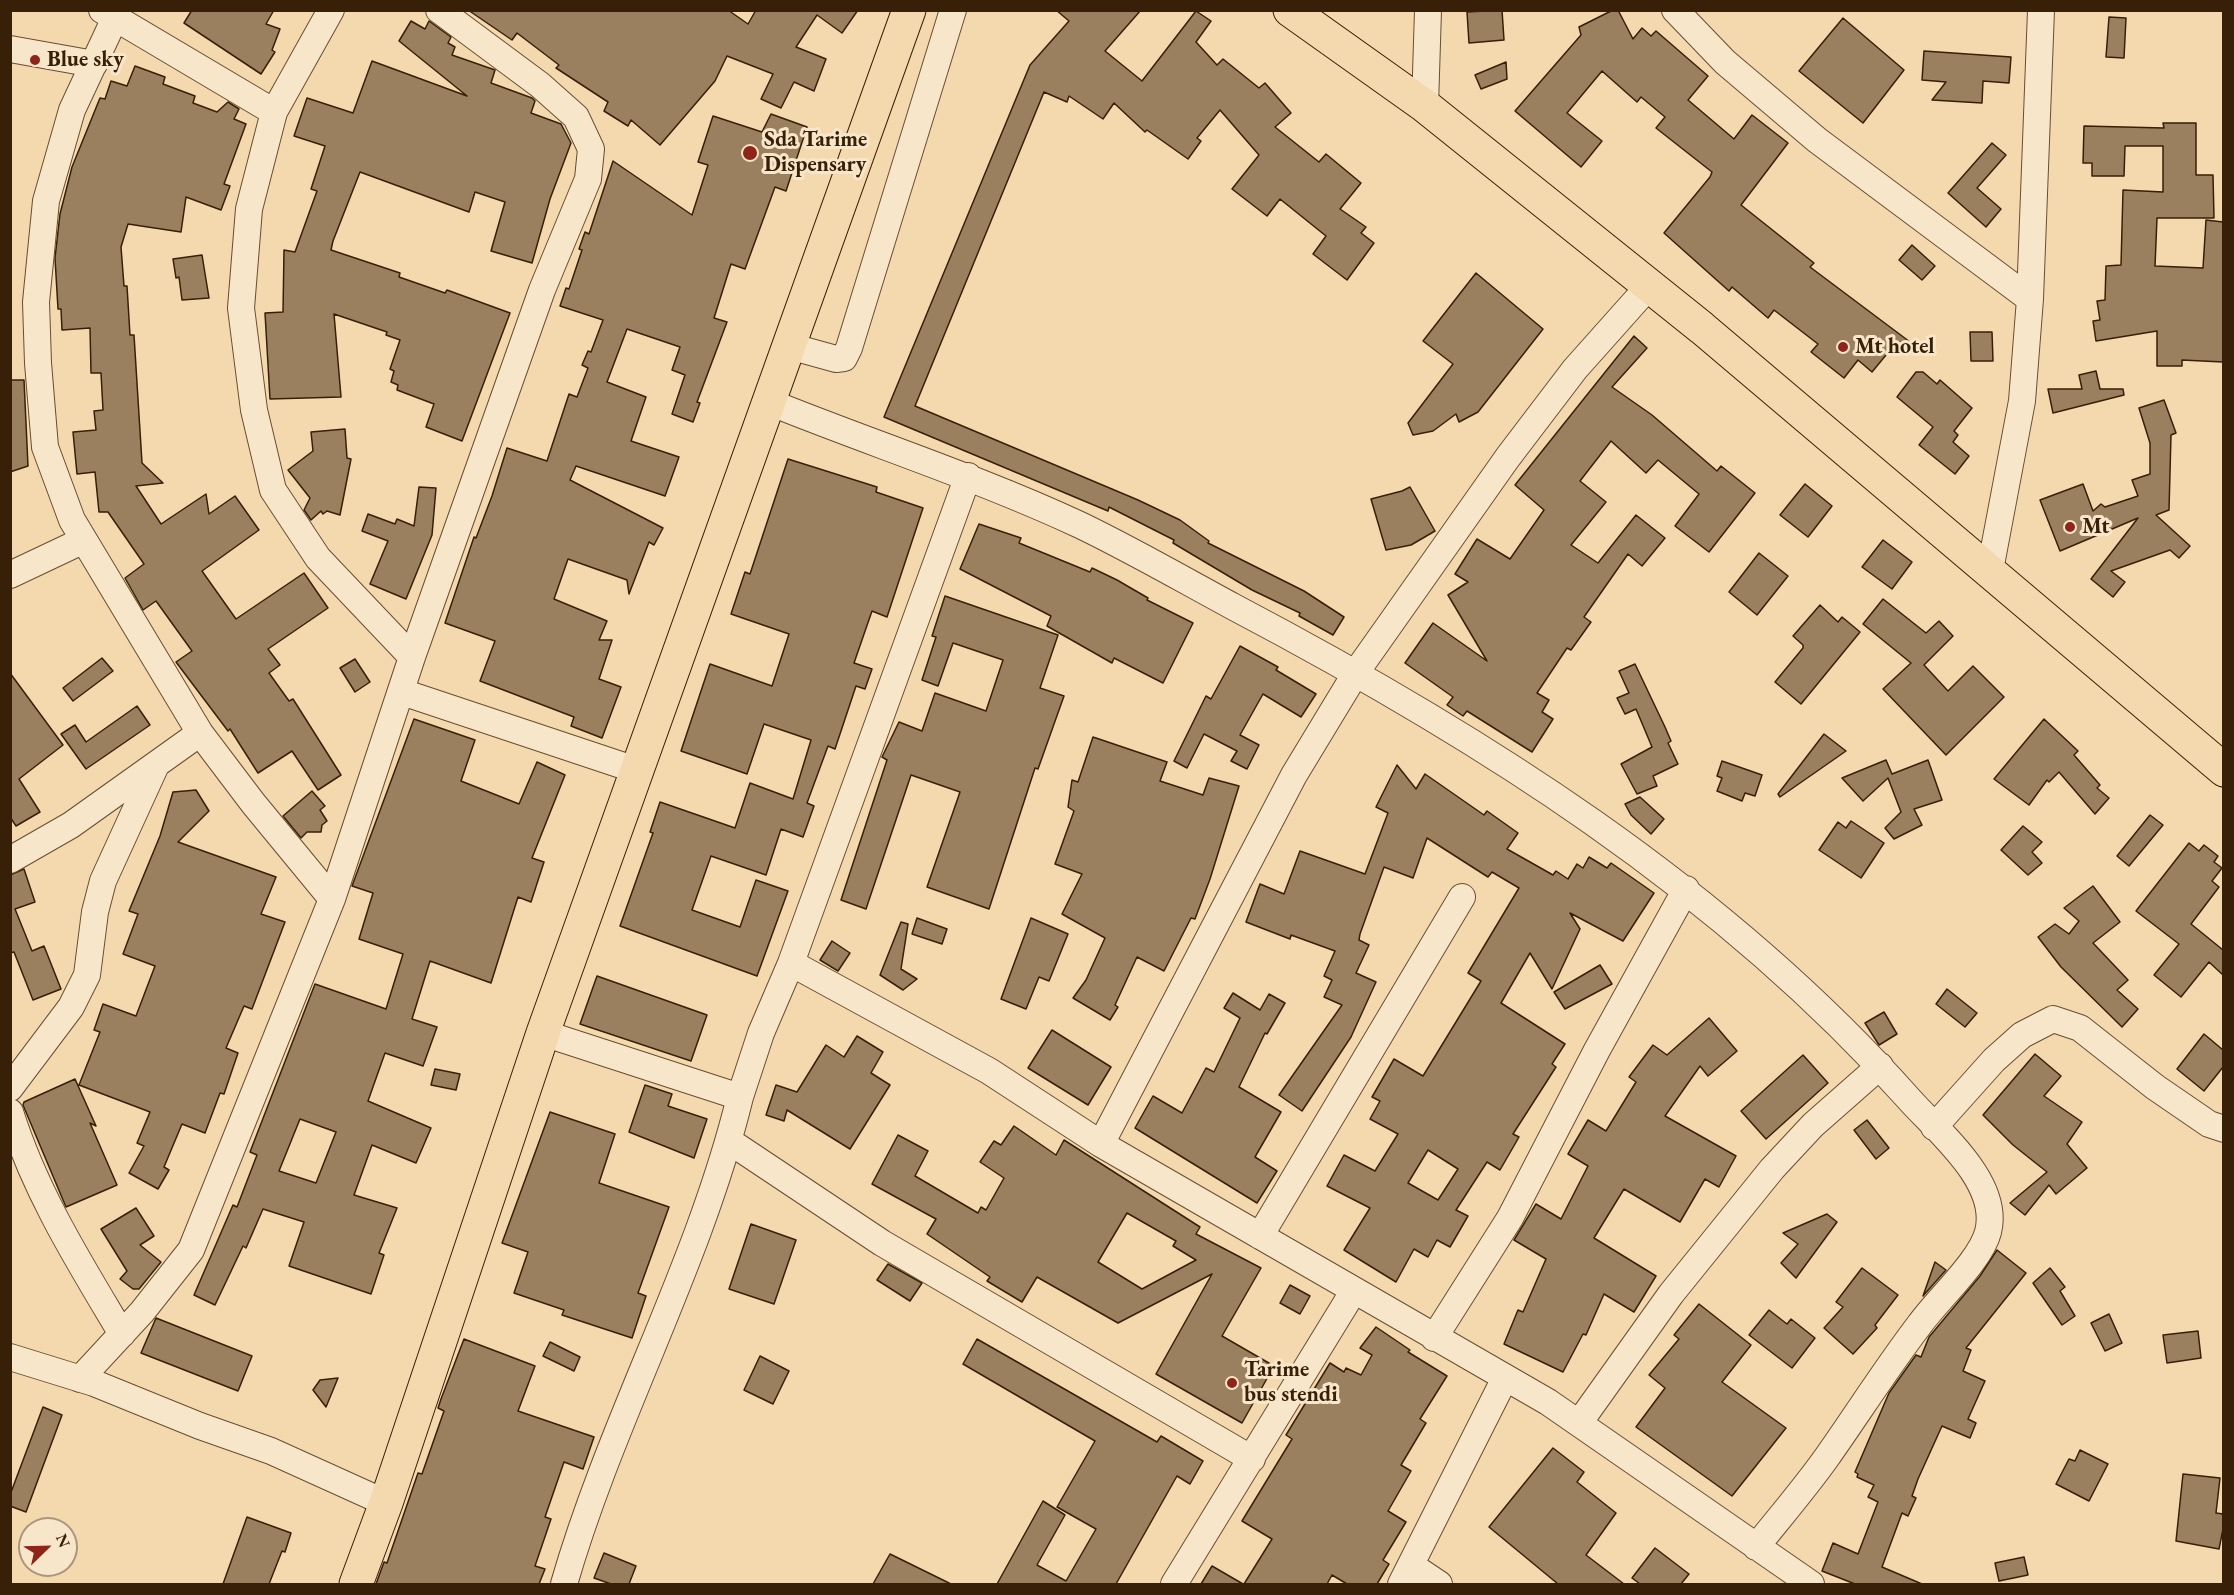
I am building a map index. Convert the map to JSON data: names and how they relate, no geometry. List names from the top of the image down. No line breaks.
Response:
{"places":["Blue sky","Sda Tarime Dispensary","Mt hotel","Mt","Tarime bus stendi"],"north":"top right"}
